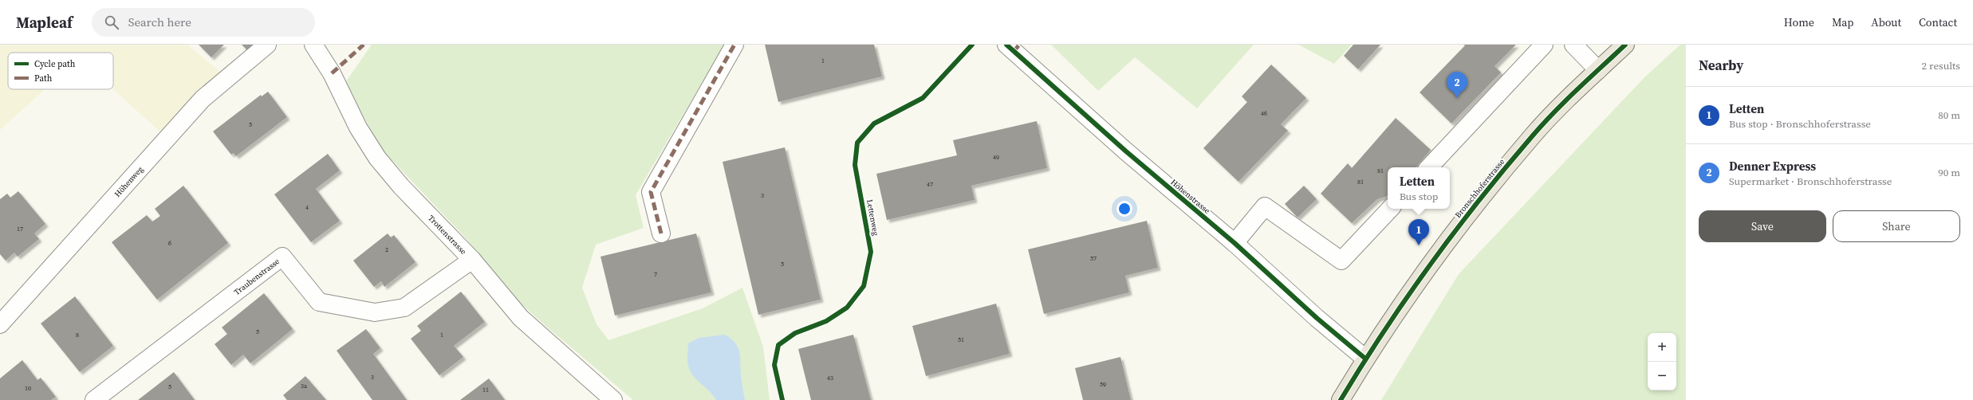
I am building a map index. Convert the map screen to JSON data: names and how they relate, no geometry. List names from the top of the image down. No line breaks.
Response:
{"streets":{"main road":["Bronschhoferstrasse"],"street":["Höhenweg","Höhenstrasse","Trottenstrasse","Traubenstrasse"],"cycle path":["Lettenweg"]},"crossings":[["Bronschhoferstrasse","Höhenstrasse"],["Trottenstrasse","Traubenstrasse"]],"house_numbers":["1","46","5","49","81","81","47","3","4","17","6","2","57","5","7","5","8","1","51","3","43","59","3a","5","10","11"],"legend":["Cycle path","Path"],"page":{"header":"Mapleaf","search":"Search here","nav":["Home","Map","About","Contact"],"heading":["Nearby","2 results"],"pins":["2","1"],"list":[{"mark":"1","name":"Letten","note":"Bus stop · Bronschhoferstrasse","value":"80 m"},{"mark":"2","name":"Denner Express","note":"Supermarket · Bronschhoferstrasse","value":"90 m"}],"popup":["Letten","Bus stop"],"buttons":["Save","Share"],"map_buttons":["+","−"]}}
